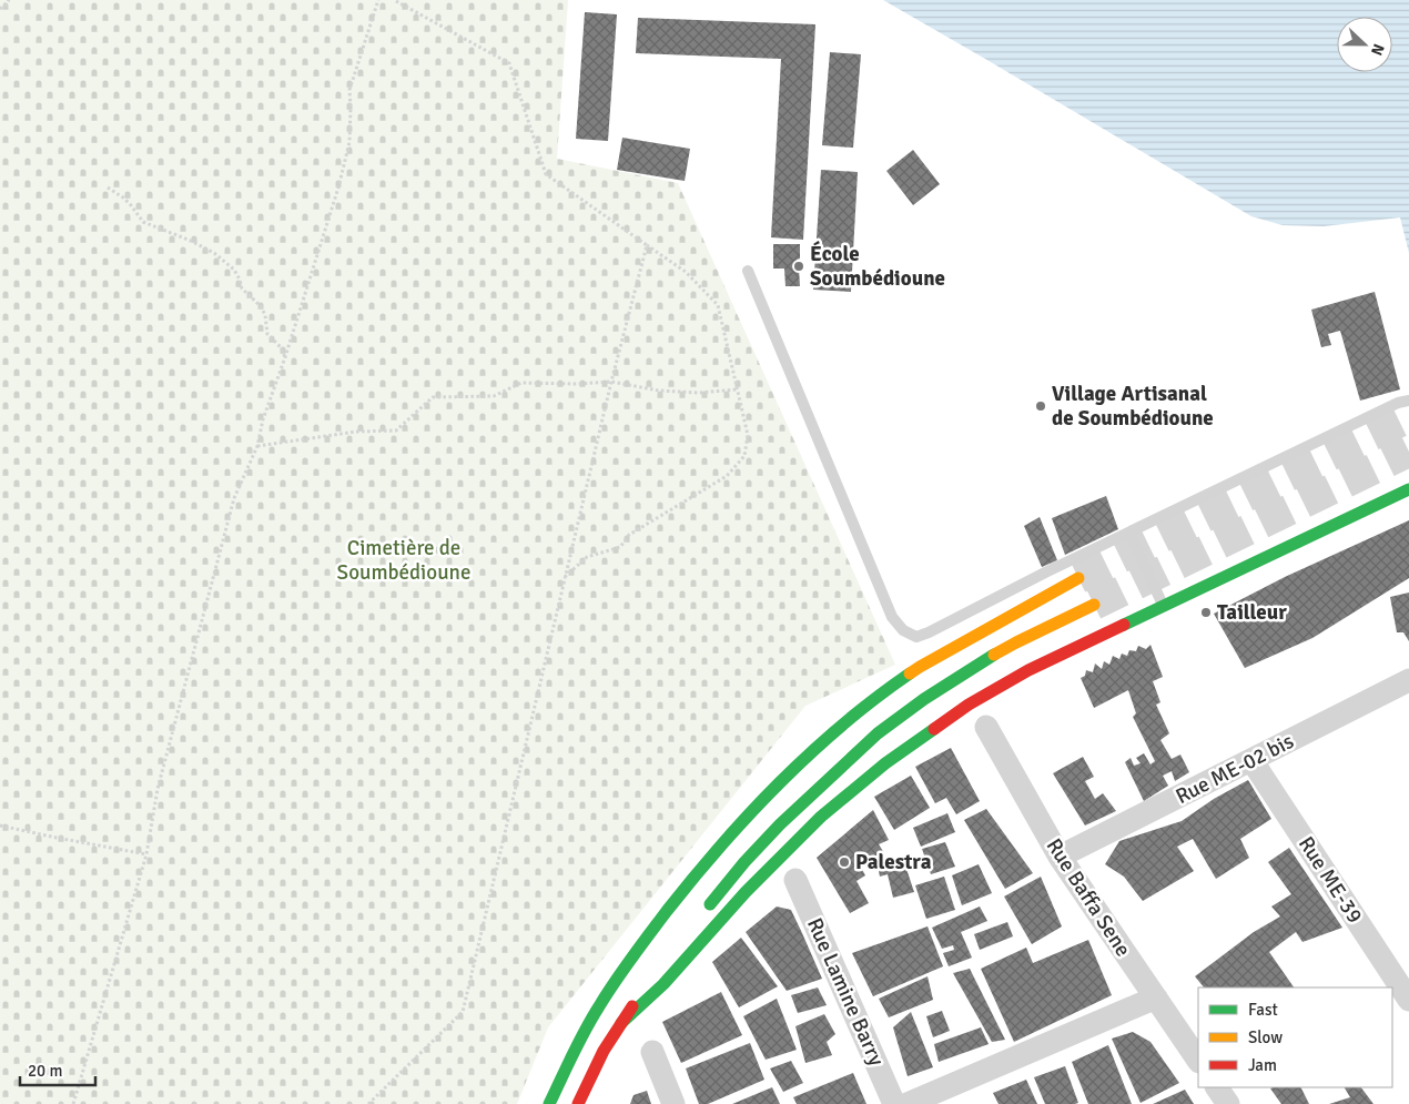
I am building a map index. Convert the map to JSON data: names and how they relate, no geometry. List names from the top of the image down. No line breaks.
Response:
{"streets":{"street":["Rue ME-02 bis","Rue ME-39","Rue Baffa Sene","Rue Lamine Barry"]},"crossings":[["Rue ME-02 bis","Rue ME-39"],["Rue ME-02 bis","Rue Baffa Sene"]],"parks":["Cimetière de Soumbédioune"],"places":["École Soumbédioune","Village Artisanal de Soumbédioune","Tailleur","Palestra"],"legend":["Fast","Slow","Jam"],"scale_bar":"20 m","north":"right"}
